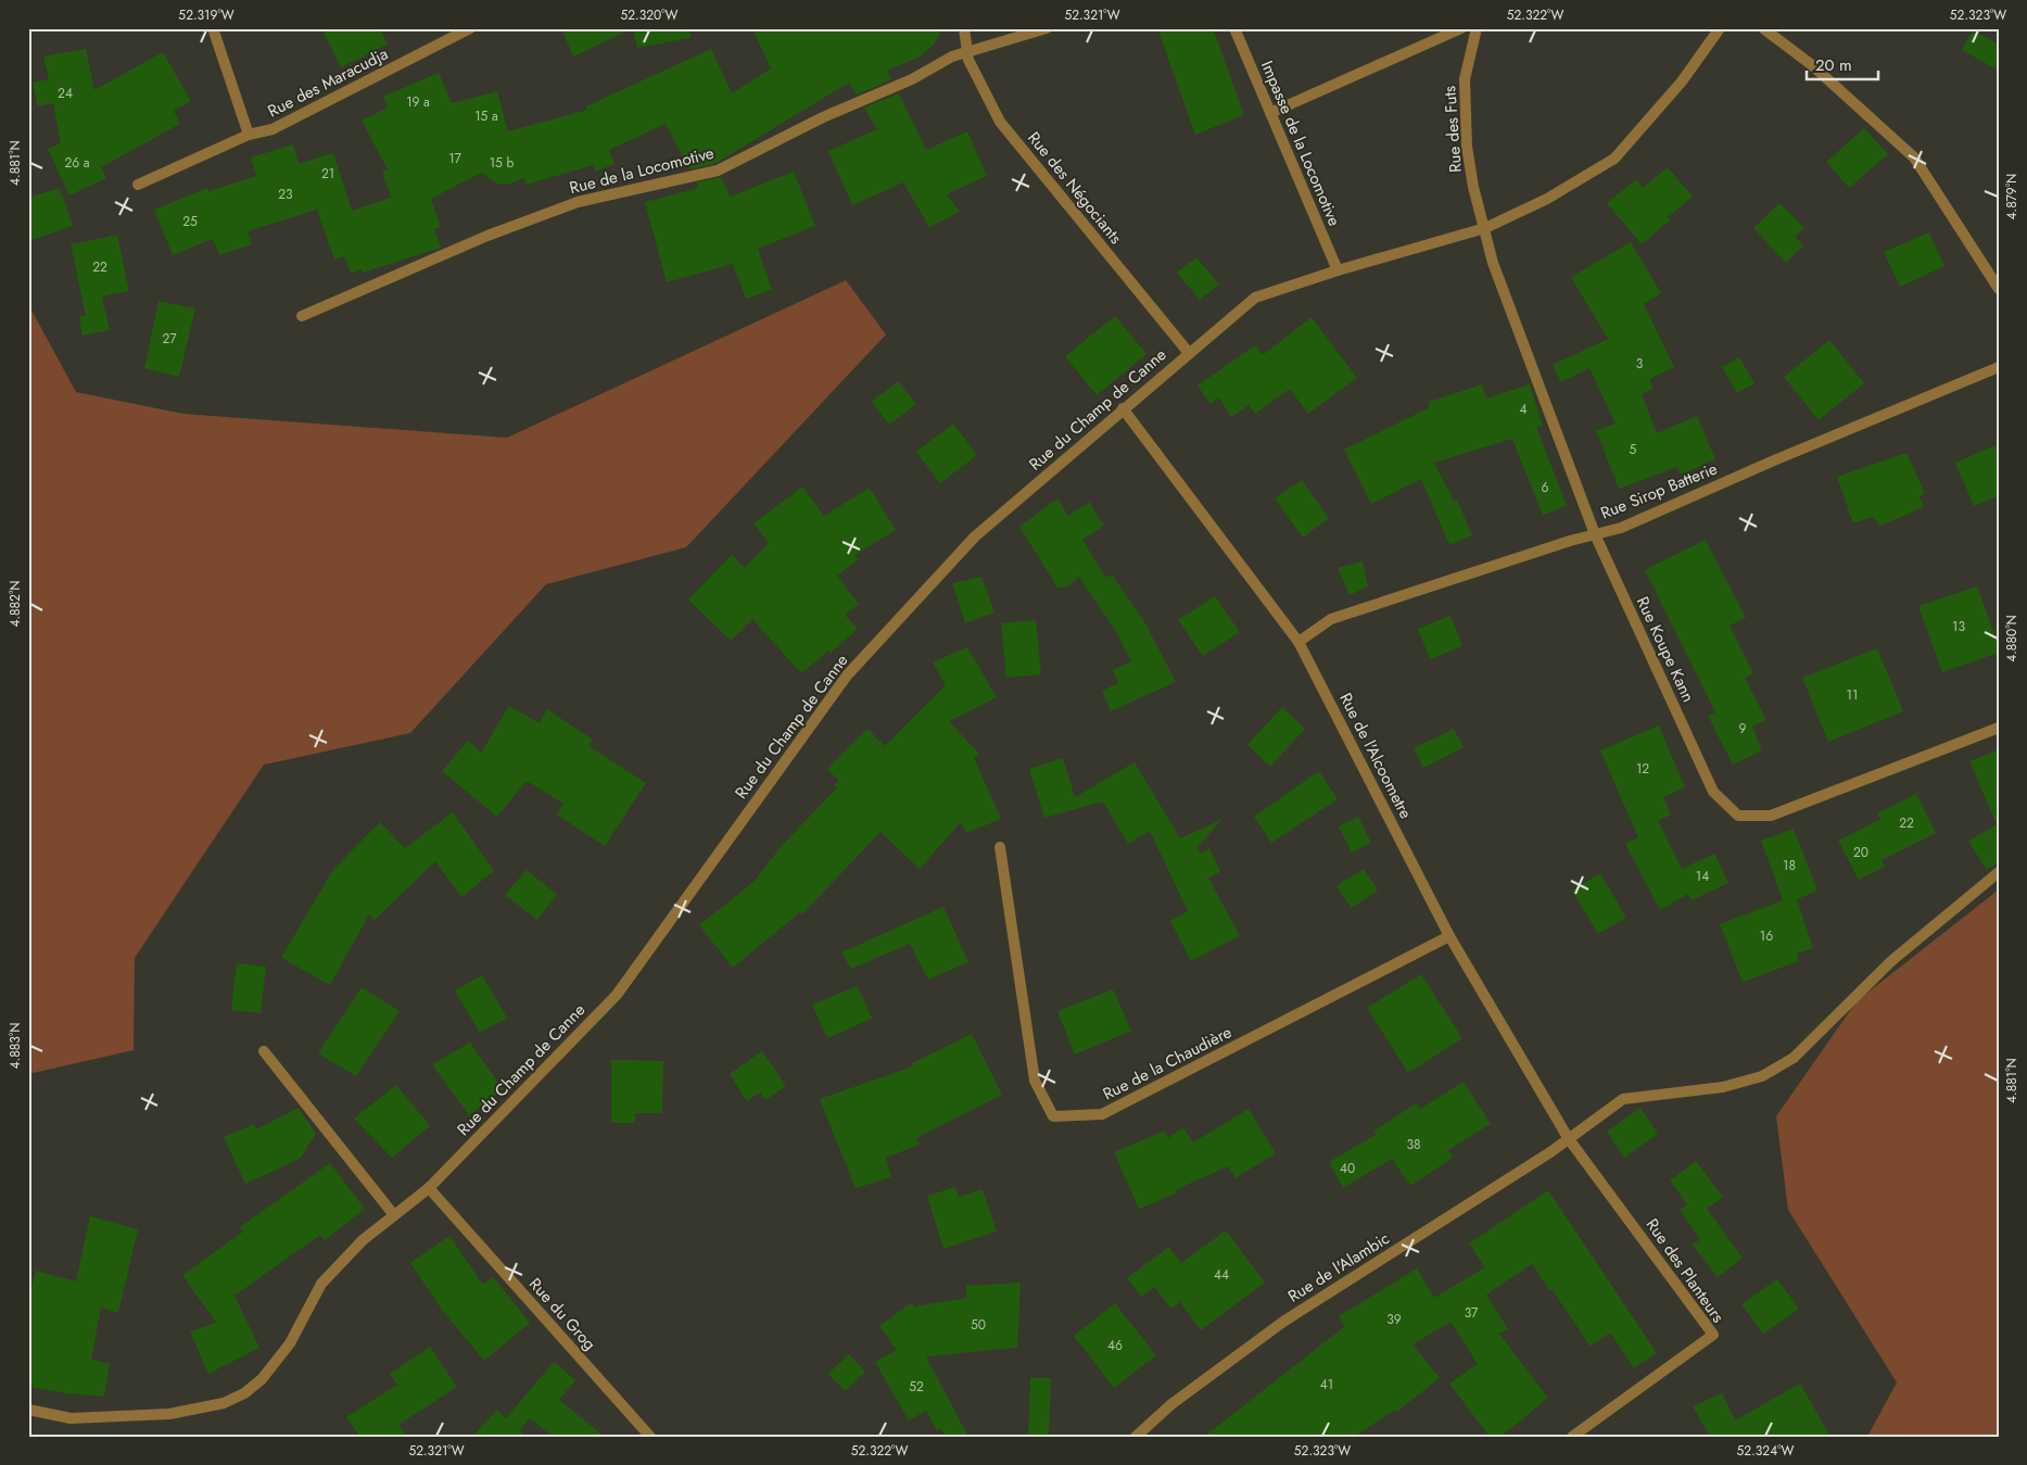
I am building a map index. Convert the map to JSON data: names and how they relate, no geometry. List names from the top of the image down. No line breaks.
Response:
{"streets":{"street":["Rue des Maracudja","Rue des Futs","Impasse de la Locomotive","Rue de la Locomotive","Rue des Négociants","Rue du Champ de Canne","Rue Sirop Batterie","Rue Koupe Kann","Rue de l'Alcoometre","Rue de la Chaudière","Rue de l'Alambic","Rue des Planteurs","Rue du Grog"]},"crossings":[["Rue des Futs","Rue du Champ de Canne"],["Rue des Futs","Rue Koupe Kann"],["Impasse de la Locomotive","Rue du Champ de Canne"],["Rue de la Locomotive","Rue des Négociants"],["Rue des Négociants","Rue du Champ de Canne"],["Rue du Champ de Canne","Rue Koupe Kann"],["Rue du Champ de Canne","Rue de l'Alcoometre"],["Rue du Champ de Canne","Rue du Grog"],["Rue Sirop Batterie","Rue Koupe Kann"],["Rue Sirop Batterie","Rue de l'Alcoometre"],["Rue de l'Alcoometre","Rue de la Chaudière"],["Rue de l'Alcoometre","Rue de l'Alambic"],["Rue de l'Alcoometre","Rue des Planteurs"],["Rue de l'Alambic","Rue des Planteurs"]],"house_numbers":["24","19 a","15 a","17","26 a","15 b","21","23","25","22","27","3","4","5","6","13","11","9","12","22","20","18","14","16","38","40","44","37","39","50","46","41","52"],"scale_bar":"20 m","coordinates":["52.319°W","52.320°W","52.321°W","52.322°W","52.323°W","4.881°N","4.879°N","4.882°N","4.880°N","4.883°N","52.324°W"]}
